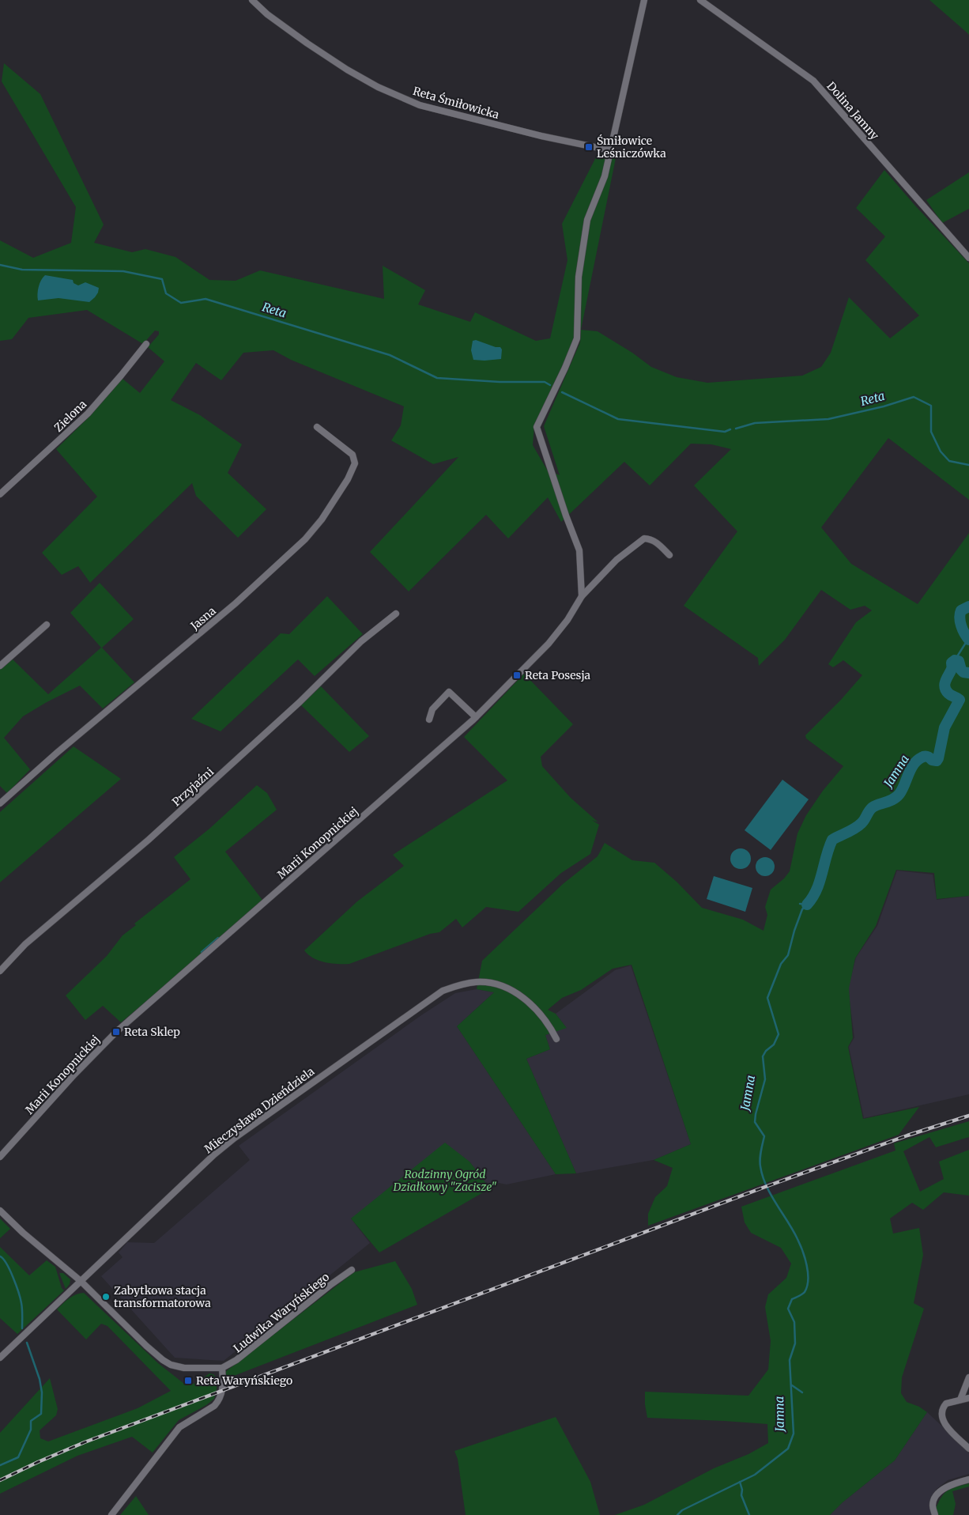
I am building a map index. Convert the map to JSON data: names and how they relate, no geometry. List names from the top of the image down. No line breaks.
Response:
{"streets":{"street":["Reta Śmiłowicka","Dolina Jamny","Zielona","Jasna","Przyjaźni","Marii Konopnickiej","Mieczysława Dzieńdziela","Ludwika Waryńskiego"]},"crossings":[["Mieczysława Dzieńdziela","Ludwika Waryńskiego"]],"water":["Reta","Jamna"],"parks":["Rodzinny Ogród Działkowy \"Zacisze\""],"places":{"transit":["Śmiłowice Leśniczówka","Reta Posesja","Reta Sklep","Reta Waryńskiego"],"other":["Zabytkowa stacja transformatorowa"]}}
